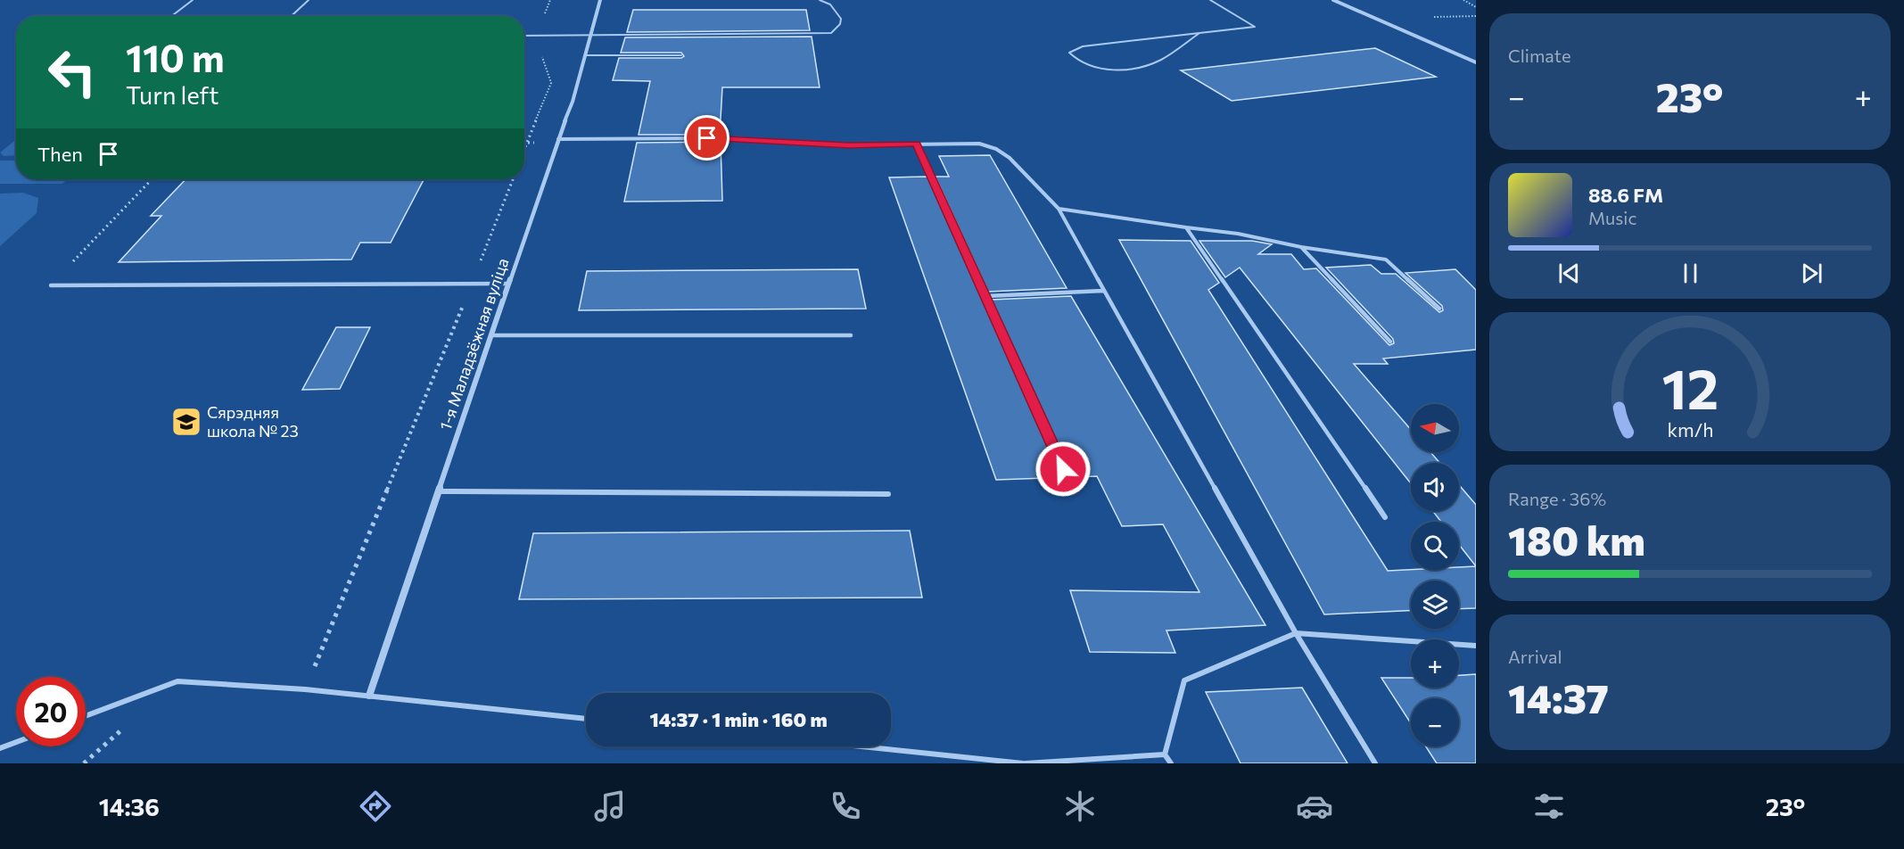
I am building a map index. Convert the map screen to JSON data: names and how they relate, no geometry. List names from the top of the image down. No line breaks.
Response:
{"streets":{"street":["1-я Маладзёжная вуліца"]},"places":{"school or university":["Сярэдняя школа № 23"]},"north":"left","page":{"tile":["Climate",["Range · 36%","180 km"],["Arrival","14:37"]],"turn":["110 m","Turn left"],"heat":["−","23°","+"],"then":"Then","song":["88.6 FM","Music"],"map_buttons":["+","−"],"limit":"20","trip":"14:37 · 1 min · 160 m","tabs":["14:36","23°"],"gauge":["12","km/h"]}}
